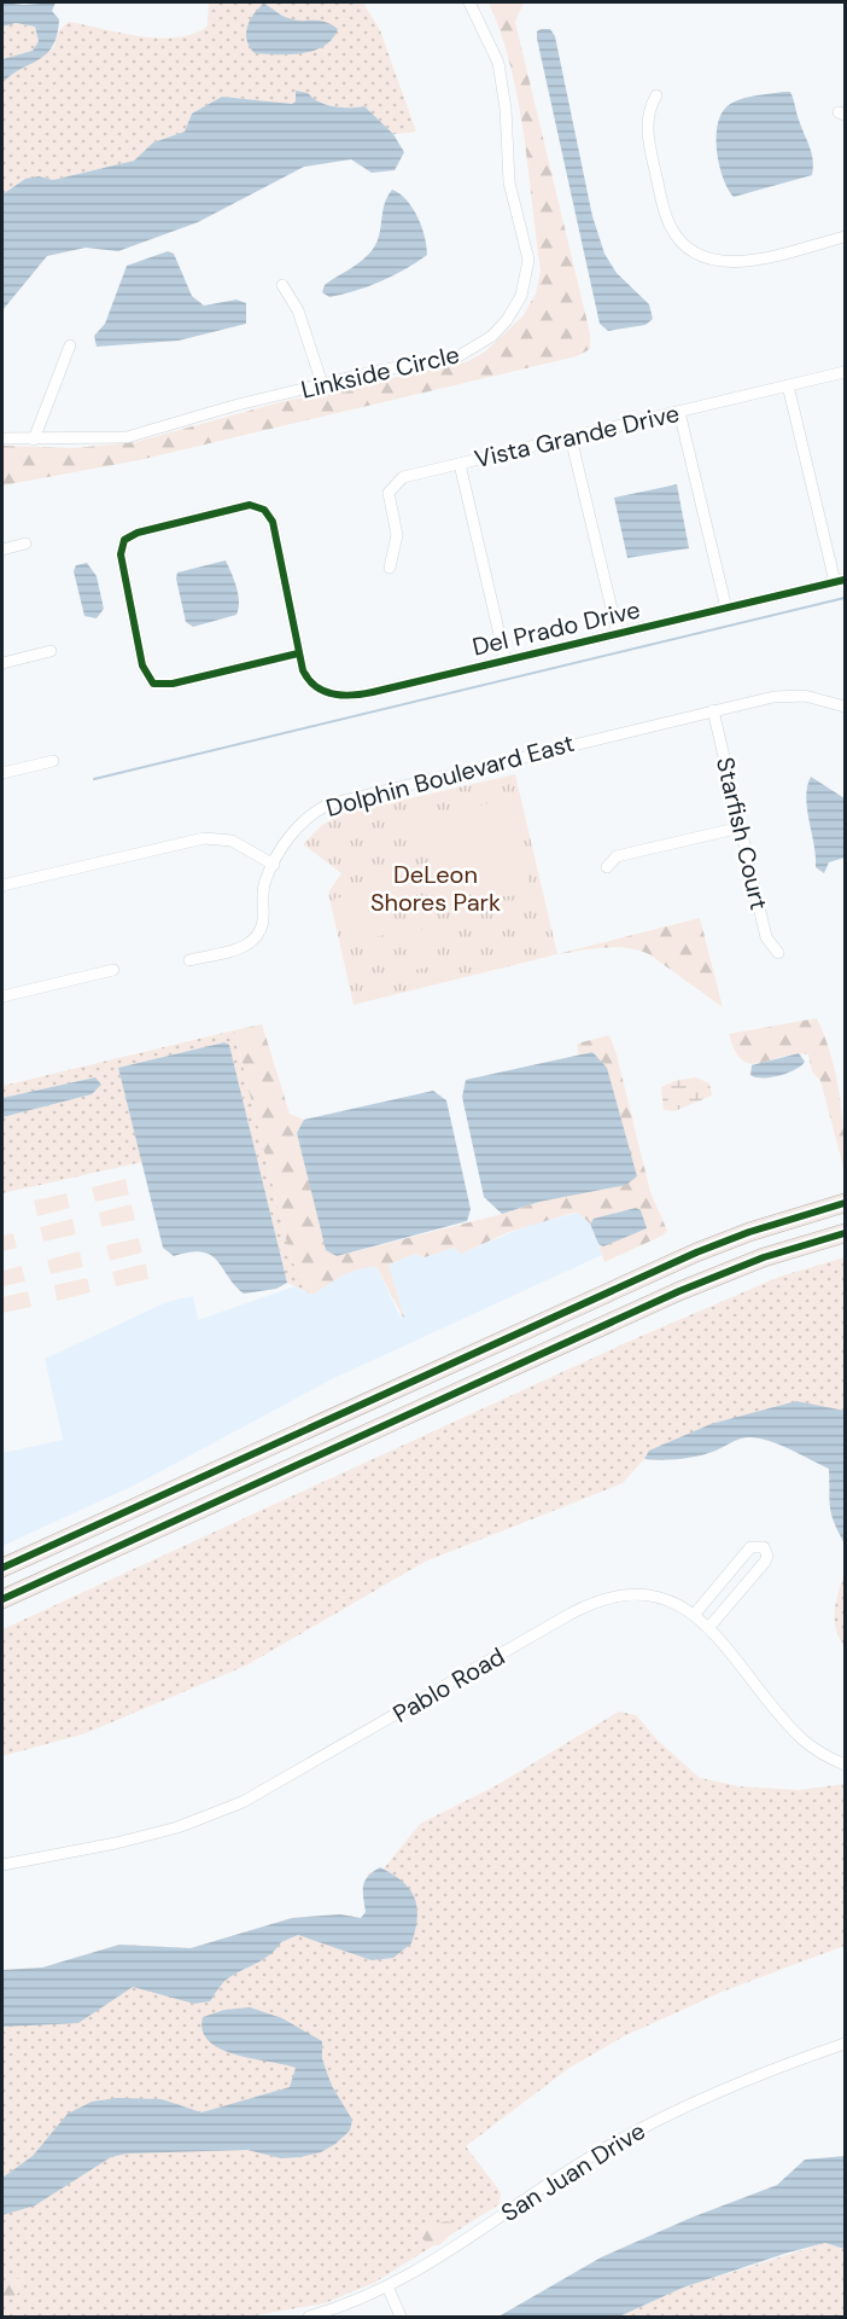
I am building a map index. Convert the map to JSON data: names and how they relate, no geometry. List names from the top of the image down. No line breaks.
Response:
{"streets":{"street":["Linkside Circle","Vista Grande Drive","Del Prado Drive","Dolphin Boulevard East","Starfish Court","Pablo Road","San Juan Drive"]},"crossings":[["Dolphin Boulevard East","Starfish Court"]],"parks":["DeLeon Shores Park"]}
